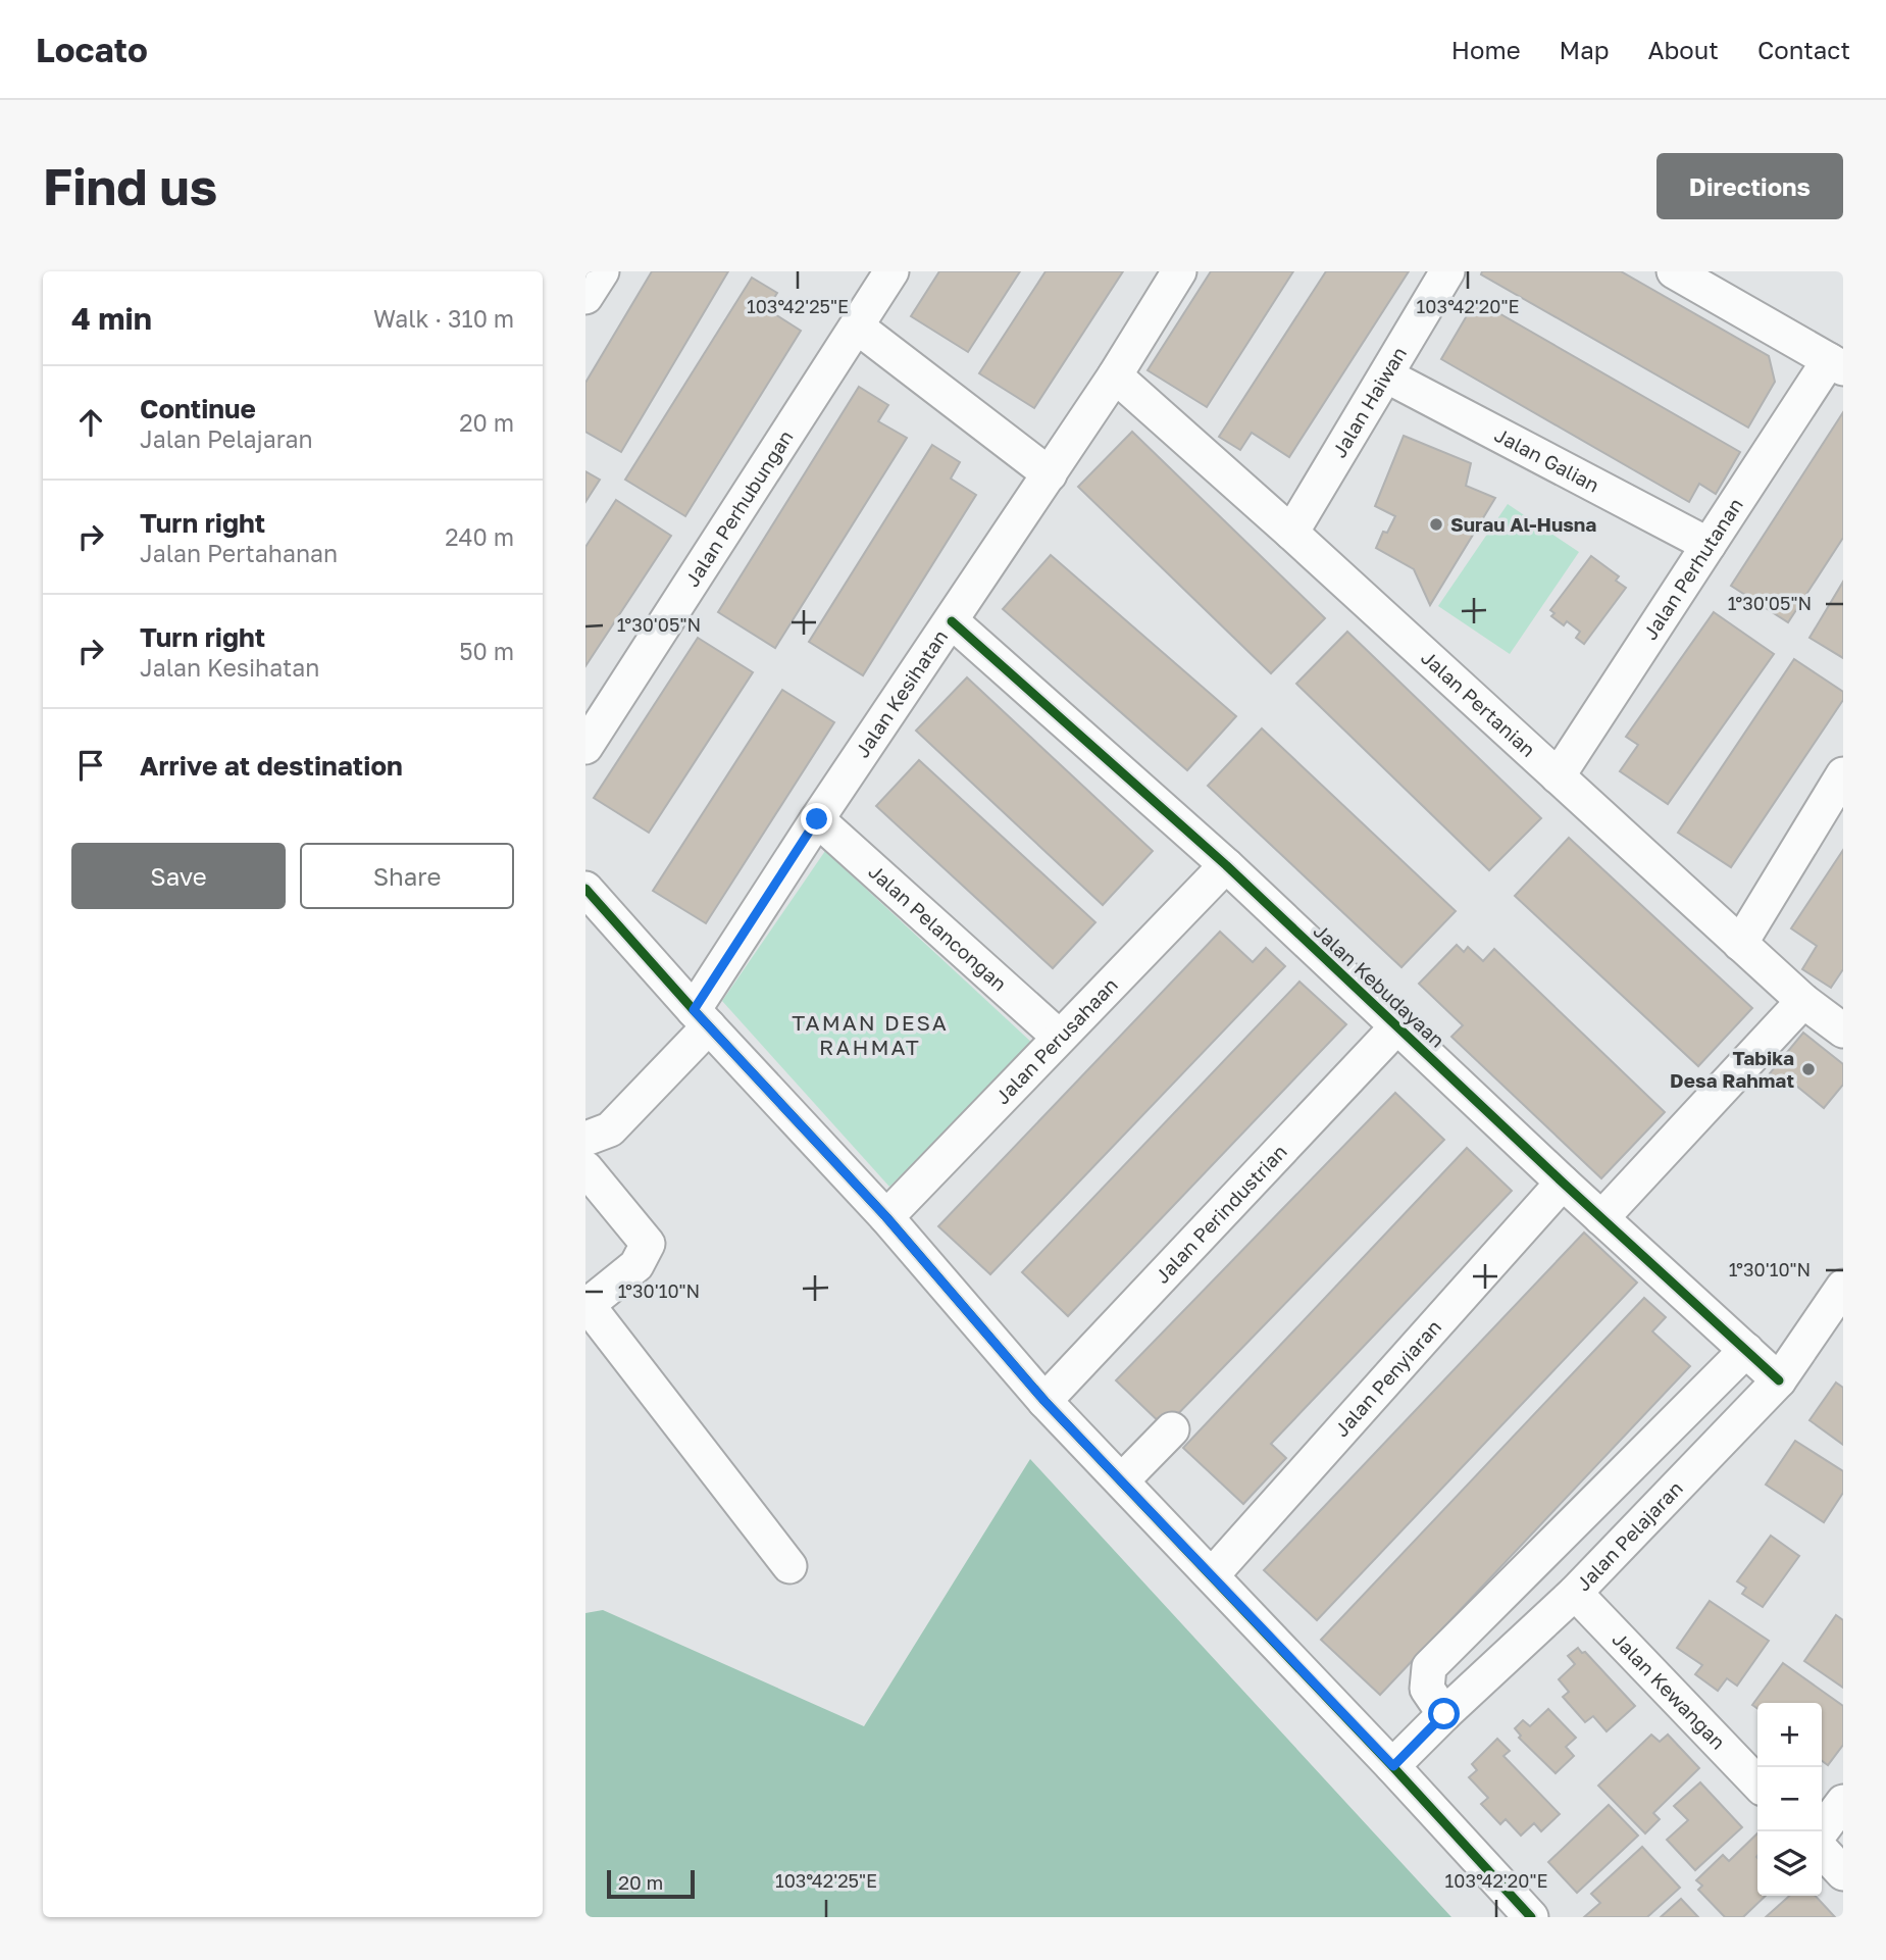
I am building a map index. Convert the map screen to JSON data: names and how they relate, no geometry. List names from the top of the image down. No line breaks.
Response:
{"streets":{"street":["Jalan Haiwan","Jalan Galian","Jalan Perhubungan","Jalan Perhutanan","Jalan Kesihatan","Jalan Pertanian","Jalan Pelancongan","Jalan Kebudayaan","Jalan Perusahaan","Jalan Perindustrian","Jalan Penyiaran","Jalan Pelajaran","Jalan Kewangan"]},"crossings":[["Jalan Haiwan","Jalan Galian"],["Jalan Haiwan","Jalan Pertanian"],["Jalan Galian","Jalan Perhutanan"],["Jalan Perhutanan","Jalan Pertanian"],["Jalan Kesihatan","Jalan Pertanian"],["Jalan Kesihatan","Jalan Pelancongan"],["Jalan Kesihatan","Jalan Kebudayaan"],["Jalan Pelancongan","Jalan Perusahaan"],["Jalan Kebudayaan","Jalan Perusahaan"],["Jalan Kebudayaan","Jalan Perindustrian"],["Jalan Kebudayaan","Jalan Penyiaran"],["Jalan Kebudayaan","Jalan Pelajaran"],["Jalan Pelajaran","Jalan Kewangan"]],"districts":["TAMAN DESA RAHMAT"],"places":["Surau Al-Husna","Tabika Desa Rahmat"],"scale_bar":"20 m","page":{"header":"Locato","nav":["Home","Map","About","Contact"],"buttons":["Directions",["Save","Share"]],"title":"Find us","heading":["4 min","Walk · 310 m"],"list":[["Continue","Jalan Pelajaran","20 m"],["Turn right","Jalan Pertahanan","240 m"],["Turn right","Jalan Kesihatan","50 m"],"Arrive at destination"],"map_buttons":["+","−"],"scale":"20 m"},"coordinates":["103°42'25\"E","103°42'20\"E","1°30'05\"N","1°30'10\"N"]}
